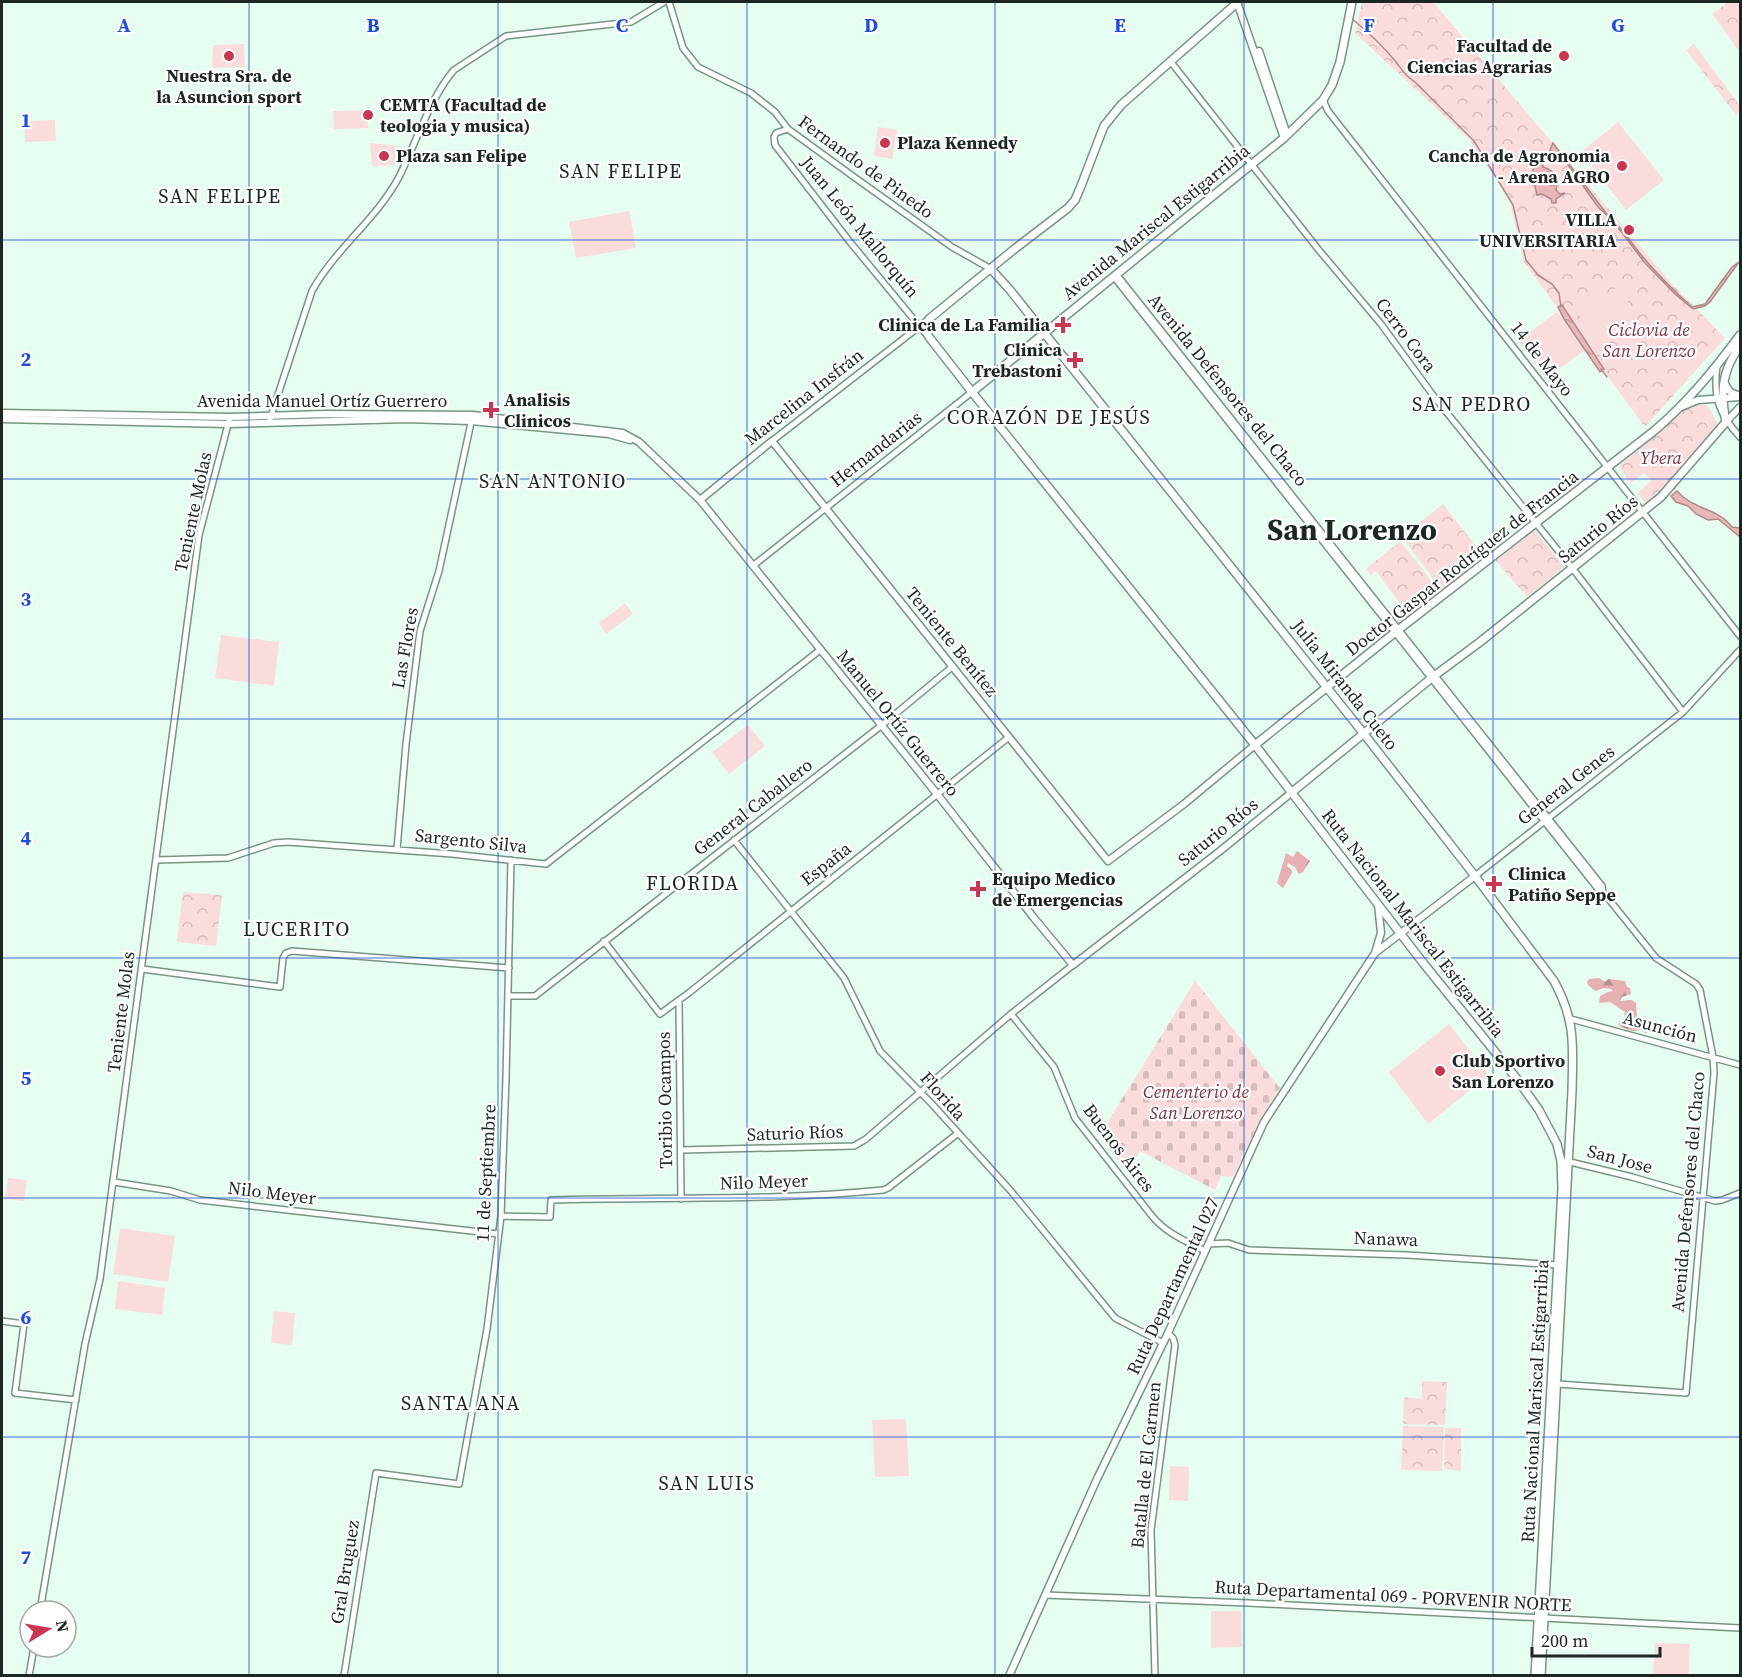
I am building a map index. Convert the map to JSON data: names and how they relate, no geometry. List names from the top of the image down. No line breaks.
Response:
{"streets":{"highway":["Avenida Mariscal Estigarribia","Hernandarias","Saturio Ríos","Doctor Gaspar Rodríguez de Francia","Julia Miranda Cueto","Ruta Nacional Mariscal Estigarribia"],"main road":["Marcelina Insfrán","Avenida Manuel Ortíz Guerrero","Teniente Benítez","Manuel Ortíz Guerrero","General Genes","Ruta Departamental 027"],"street":["Fernando de Pinedo","Juan León Mallorquín","Cerro Cora","14 de Mayo","Avenida Defensores del Chaco","Teniente Molas","Las Flores","General Caballero","Sargento Silva","España","Asunción","Florida","Toribio Ocampos","Buenos Aires","San Jose","11 de Septiembre","Nilo Meyer","Nanawa","Batalla de El Carmen","Gral Bruguez","Ruta Departamental 069 - PORVENIR NORTE"]},"crossings":[["Fernando de Pinedo","Juan León Mallorquín"],["Fernando de Pinedo","Julia Miranda Cueto"],["Avenida Mariscal Estigarribia","Cerro Cora"],["Avenida Mariscal Estigarribia","14 de Mayo"],["Avenida Mariscal Estigarribia","Avenida Defensores del Chaco"],["Avenida Mariscal Estigarribia","Hernandarias"],["Avenida Mariscal Estigarribia","Julia Miranda Cueto"],["Juan León Mallorquín","Marcelina Insfrán"],["Juan León Mallorquín","Ruta Nacional Mariscal Estigarribia"],["Cerro Cora","Saturio Ríos"],["Cerro Cora","Doctor Gaspar Rodríguez de Francia"],["Cerro Cora","General Genes"],["14 de Mayo","Saturio Ríos"],["14 de Mayo","Doctor Gaspar Rodríguez de Francia"],["Avenida Defensores del Chaco","Saturio Ríos"],["Avenida Defensores del Chaco","Doctor Gaspar Rodríguez de Francia"],["Avenida Defensores del Chaco","General Genes"],["Avenida Defensores del Chaco","Ruta Nacional Mariscal Estigarribia"],["Avenida Defensores del Chaco","Asunción"],["Avenida Defensores del Chaco","San Jose"],["Marcelina Insfrán","Avenida Manuel Ortíz Guerrero"],["Marcelina Insfrán","Teniente Benítez"],["Marcelina Insfrán","Manuel Ortíz Guerrero"],["Avenida Manuel Ortíz Guerrero","Teniente Molas"],["Avenida Manuel Ortíz Guerrero","Las Flores"],["Avenida Manuel Ortíz Guerrero","Manuel Ortíz Guerrero"],["Hernandarias","Teniente Benítez"],["Hernandarias","Julia Miranda Cueto"],["Hernandarias","Manuel Ortíz Guerrero"],["Hernandarias","Ruta Nacional Mariscal Estigarribia"],["Teniente Molas","Sargento Silva"],["Teniente Molas","Nilo Meyer"],["Saturio Ríos","Julia Miranda Cueto"],["Saturio Ríos","Manuel Ortíz Guerrero"],["Saturio Ríos","Ruta Nacional Mariscal Estigarribia"],["Saturio Ríos","Florida"],["Saturio Ríos","Toribio Ocampos"],["Saturio Ríos","Buenos Aires"],["Doctor Gaspar Rodríguez de Francia","Teniente Benítez"],["Doctor Gaspar Rodríguez de Francia","Julia Miranda Cueto"],["Doctor Gaspar Rodríguez de Francia","Ruta Nacional Mariscal Estigarribia"],["Teniente Benítez","General Caballero"],["Teniente Benítez","España"],["Las Flores","Sargento Silva"],["Julia Miranda Cueto","General Genes"],["Julia Miranda Cueto","Ruta Nacional Mariscal Estigarribia"],["Julia Miranda Cueto","Asunción"],["Julia Miranda Cueto","San Jose"],["Manuel Ortíz Guerrero","General Caballero"],["Manuel Ortíz Guerrero","Sargento Silva"],["Manuel Ortíz Guerrero","España"],["General Genes","Ruta Nacional Mariscal Estigarribia"],["General Genes","Ruta Departamental 027"],["General Caballero","España"],["General Caballero","Florida"],["General Caballero","11 de Septiembre"],["Sargento Silva","11 de Septiembre"],["España","Florida"],["España","Toribio Ocampos"],["Ruta Nacional Mariscal Estigarribia","San Jose"],["Ruta Nacional Mariscal Estigarribia","Nanawa"],["Ruta Nacional Mariscal Estigarribia","Ruta Departamental 027"],["Ruta Nacional Mariscal Estigarribia","Ruta Departamental 069 - PORVENIR NORTE"],["Florida","Nilo Meyer"],["Florida","Ruta Departamental 027"],["Toribio Ocampos","Nilo Meyer"],["Buenos Aires","Ruta Departamental 027"],["11 de Septiembre","Nilo Meyer"],["11 de Septiembre","Gral Bruguez"],["Nanawa","Ruta Departamental 027"],["Ruta Departamental 027","Batalla de El Carmen"],["Ruta Departamental 027","Ruta Departamental 069 - PORVENIR NORTE"],["Batalla de El Carmen","Ruta Departamental 069 - PORVENIR NORTE"]],"districts":["SAN FELIPE","SAN FELIPE","SAN PEDRO","CORAZÓN DE JESÚS","SAN ANTONIO","San Lorenzo","FLORIDA","LUCERITO","SANTA ANA","SAN LUIS"],"parks":["Ciclovia de San Lorenzo","Ybera","Cementerio de San Lorenzo"],"places":{"other":["Nuestra Sra. de la Asuncion sport","Facultad de Ciencias Agrarias","CEMTA (Facultad de teologia y musica)","Plaza Kennedy","Plaza san Felipe","Cancha de Agronomia - Arena AGRO","VILLA UNIVERSITARIA","Club Sportivo San Lorenzo"],"health":["Clinica de La Familia","Clinica Trebastoni","Analisis Clinicos","Clinica Patiño Seppe","Equipo Medico de Emergencias"]},"scale_bar":"200 m","north":"right","grid":{"columns":["A","B","C","D","E","F","G"],"rows":["1","2","3","4","5","6","7"]}}
